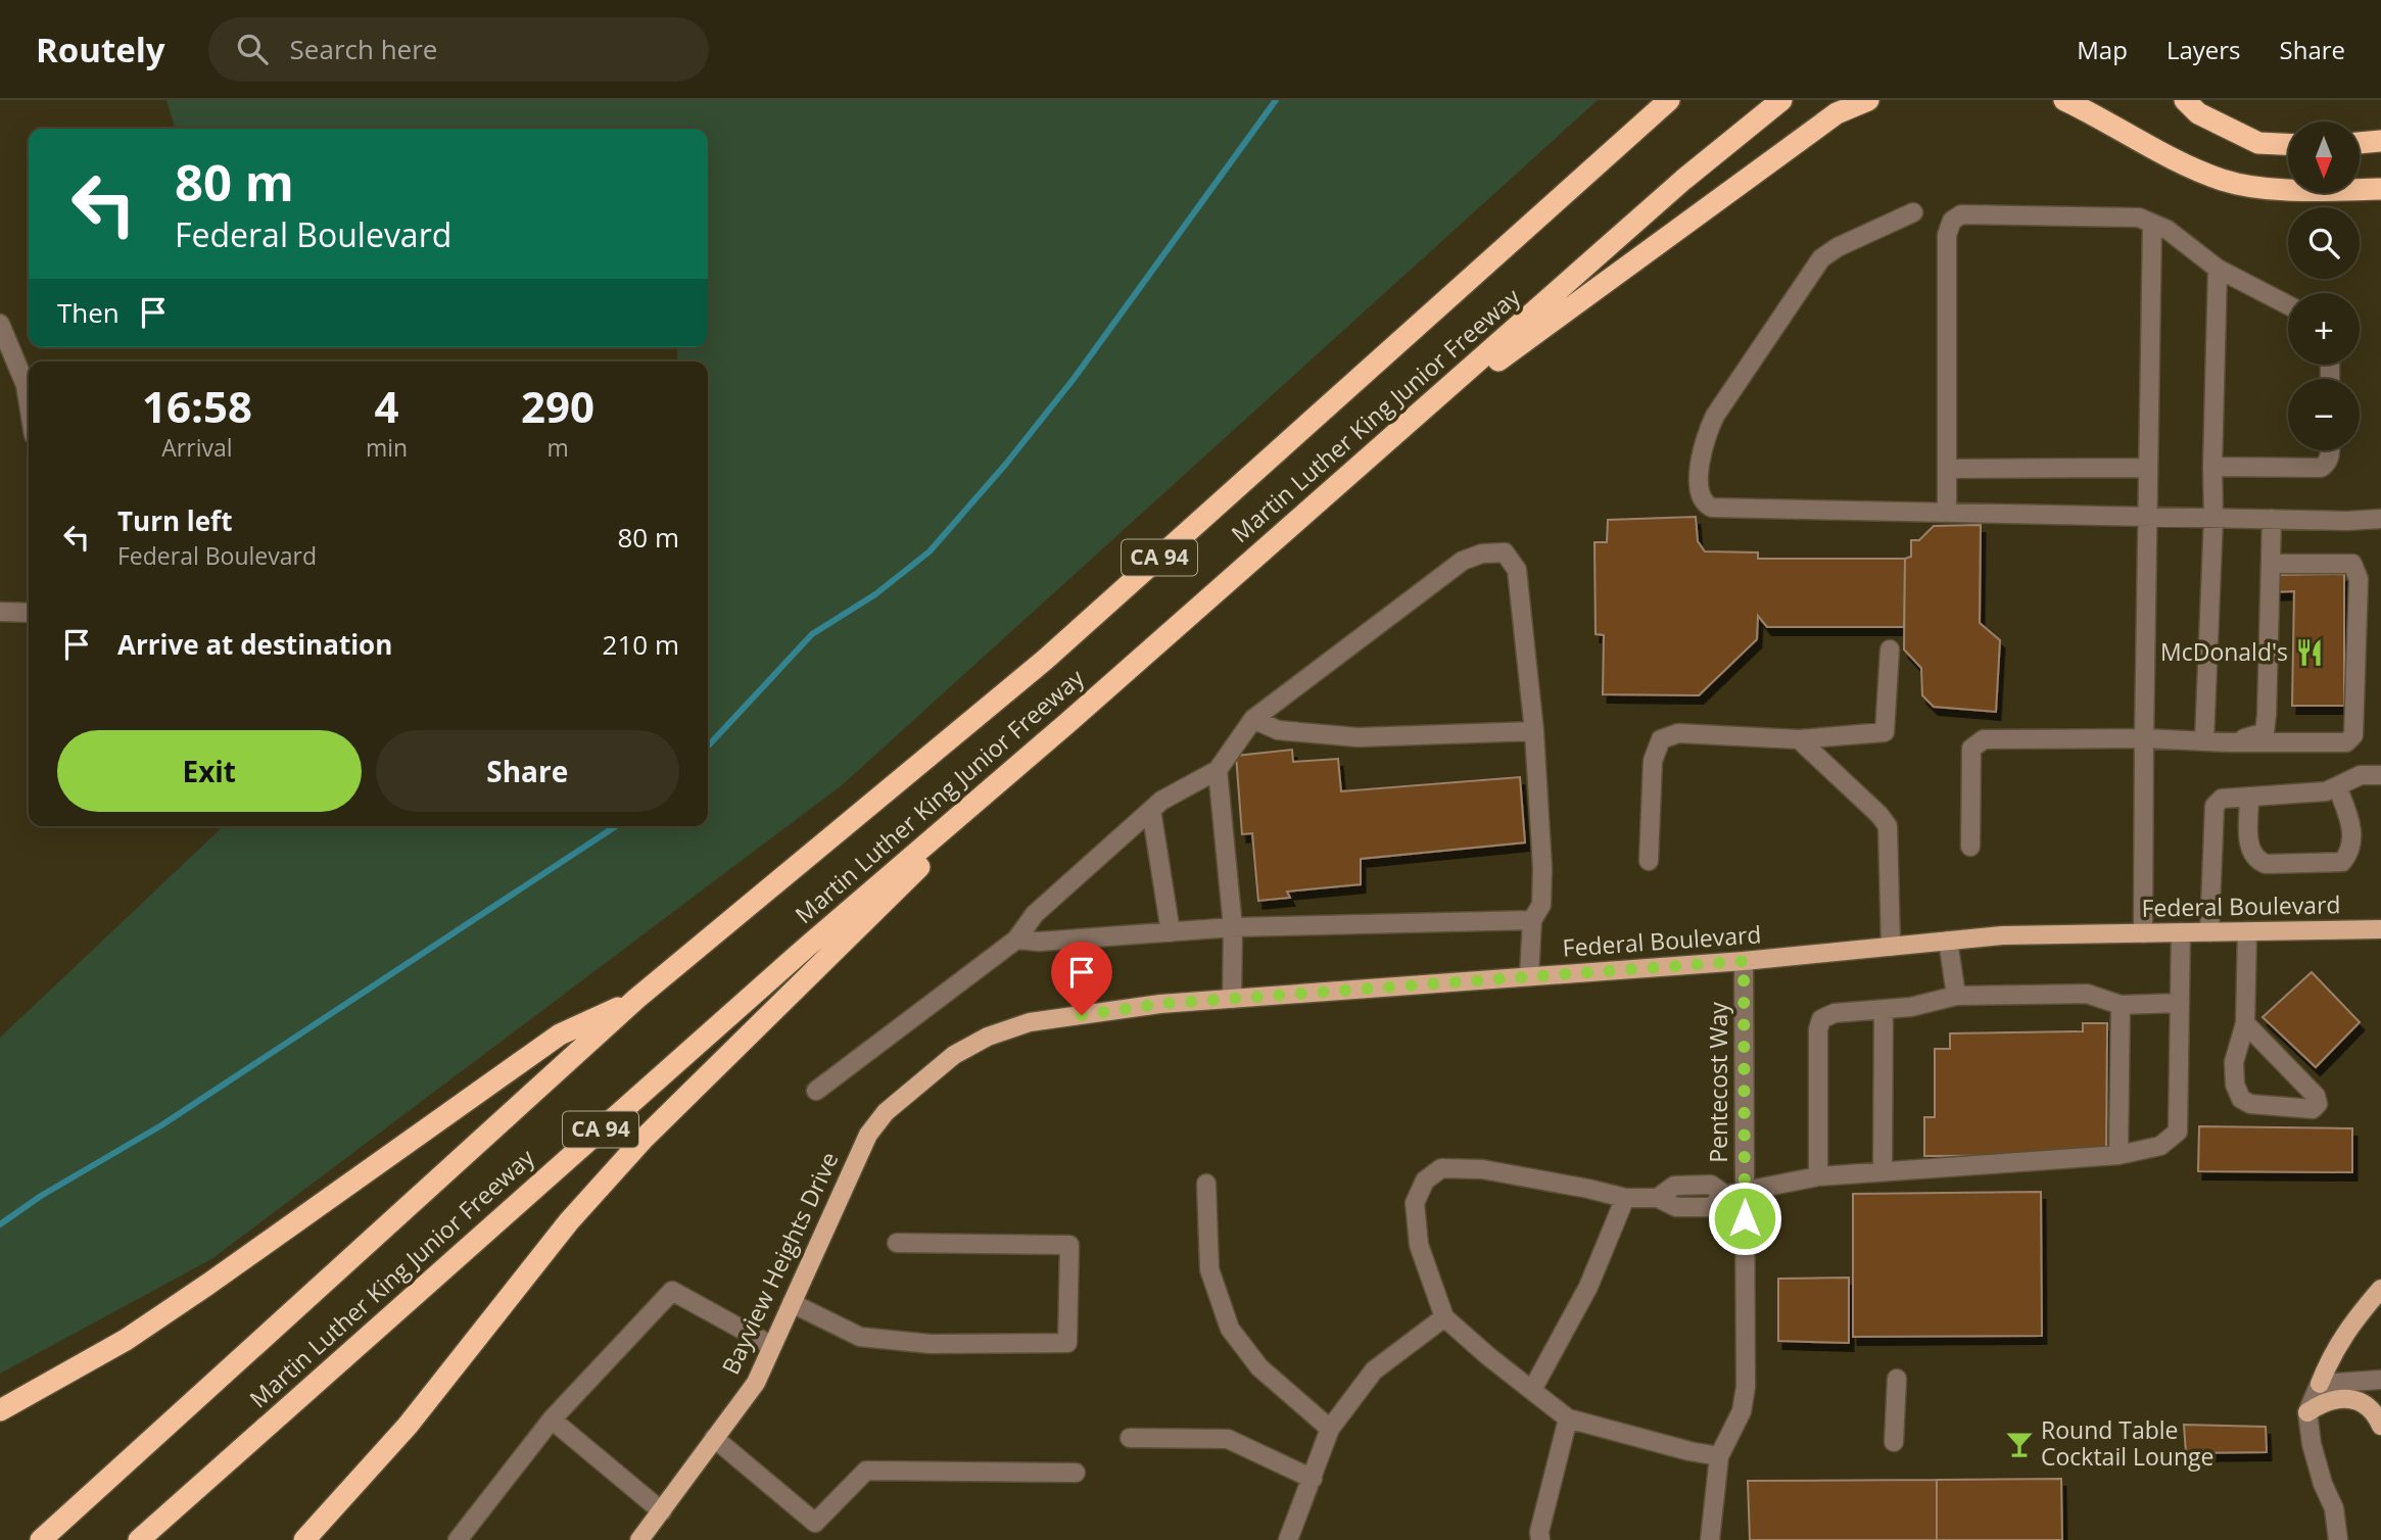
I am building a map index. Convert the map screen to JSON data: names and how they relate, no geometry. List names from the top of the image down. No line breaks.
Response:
{"streets":{"highway":["Martin Luther King Junior Freeway","CA 94"],"main road":["Federal Boulevard","Bayview Heights Drive"],"street":["Pentecost Way"]},"crossings":[["Federal Boulevard","Pentecost Way"],["Federal Boulevard","Bayview Heights Drive"]],"places":{"restaurant":["McDonald's"],"bar":["Round Table Cocktail Lounge"]},"north":"bottom","page":{"header":"Routely","search":"Search here","nav":["Map","Layers","Share"],"map_buttons":["+","−"],"turn":["80 m","Federal Boulevard"],"then":"Then","eta":["16:58","Arrival","4","min","290","m"],"list":[{"name":"Turn left","note":"Federal Boulevard","value":"80 m"},{"name":"Arrive at destination","value":"210 m"}],"buttons":["Exit","Share"]}}
